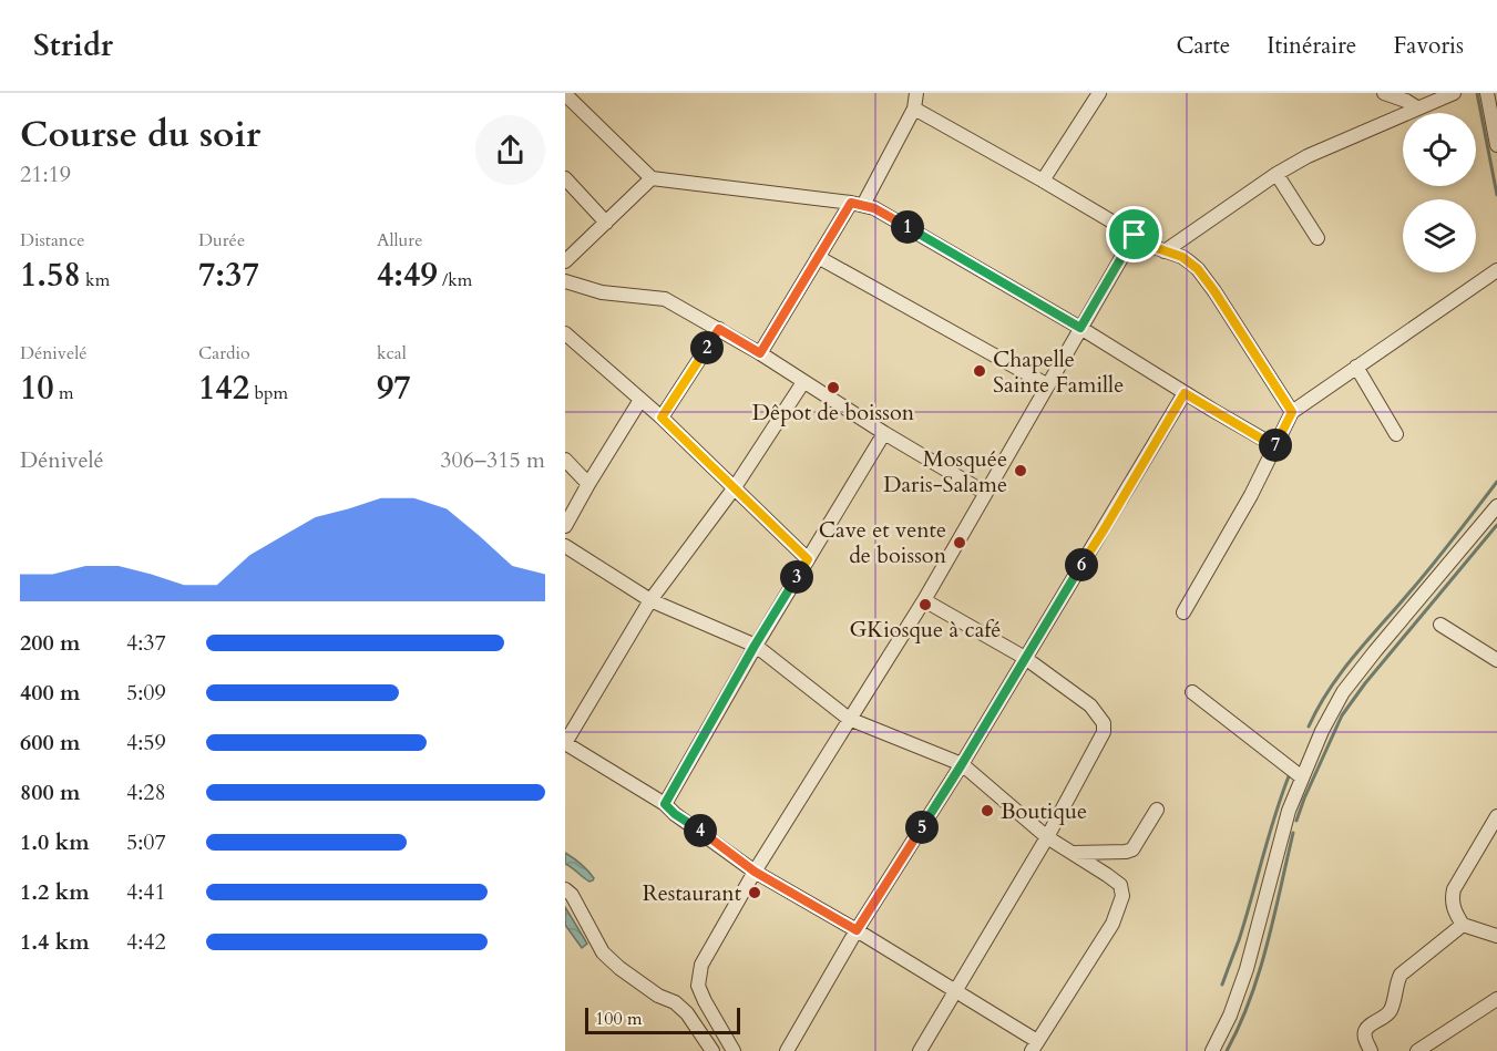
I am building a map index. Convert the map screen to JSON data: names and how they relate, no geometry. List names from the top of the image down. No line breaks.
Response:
{"places":["Chapelle Sainte Famille","Dêpot de boisson","Mosquée Daris-Salame","Cave et vente de boisson","GKiosque à café","Boutique","Restaurant"],"scale_bar":"100 m","page":{"header":"Stridr","nav":["Carte","Itinéraire","Favoris"],"heading":["Course du soir","21:19"],"stats":[["Distance","1.58 km"],["Durée","7:37"],["Allure","4:49 /km"],["Dénivelé","10 m"],["Cardio","142 bpm"],["kcal","97"]],"pins":["1","2","7","6","3","5","4"],"chart":["Dénivelé","306–315 m"],"list":[{"name":"200 m","note":"4:37"},{"name":"400 m","note":"5:09"},{"name":"600 m","note":"4:59"},{"name":"800 m","note":"4:28"},{"name":"1.0 km","note":"5:07"},{"name":"1.2 km","note":"4:41"},{"name":"1.4 km","note":"4:42"}],"scale":"100 m"}}
